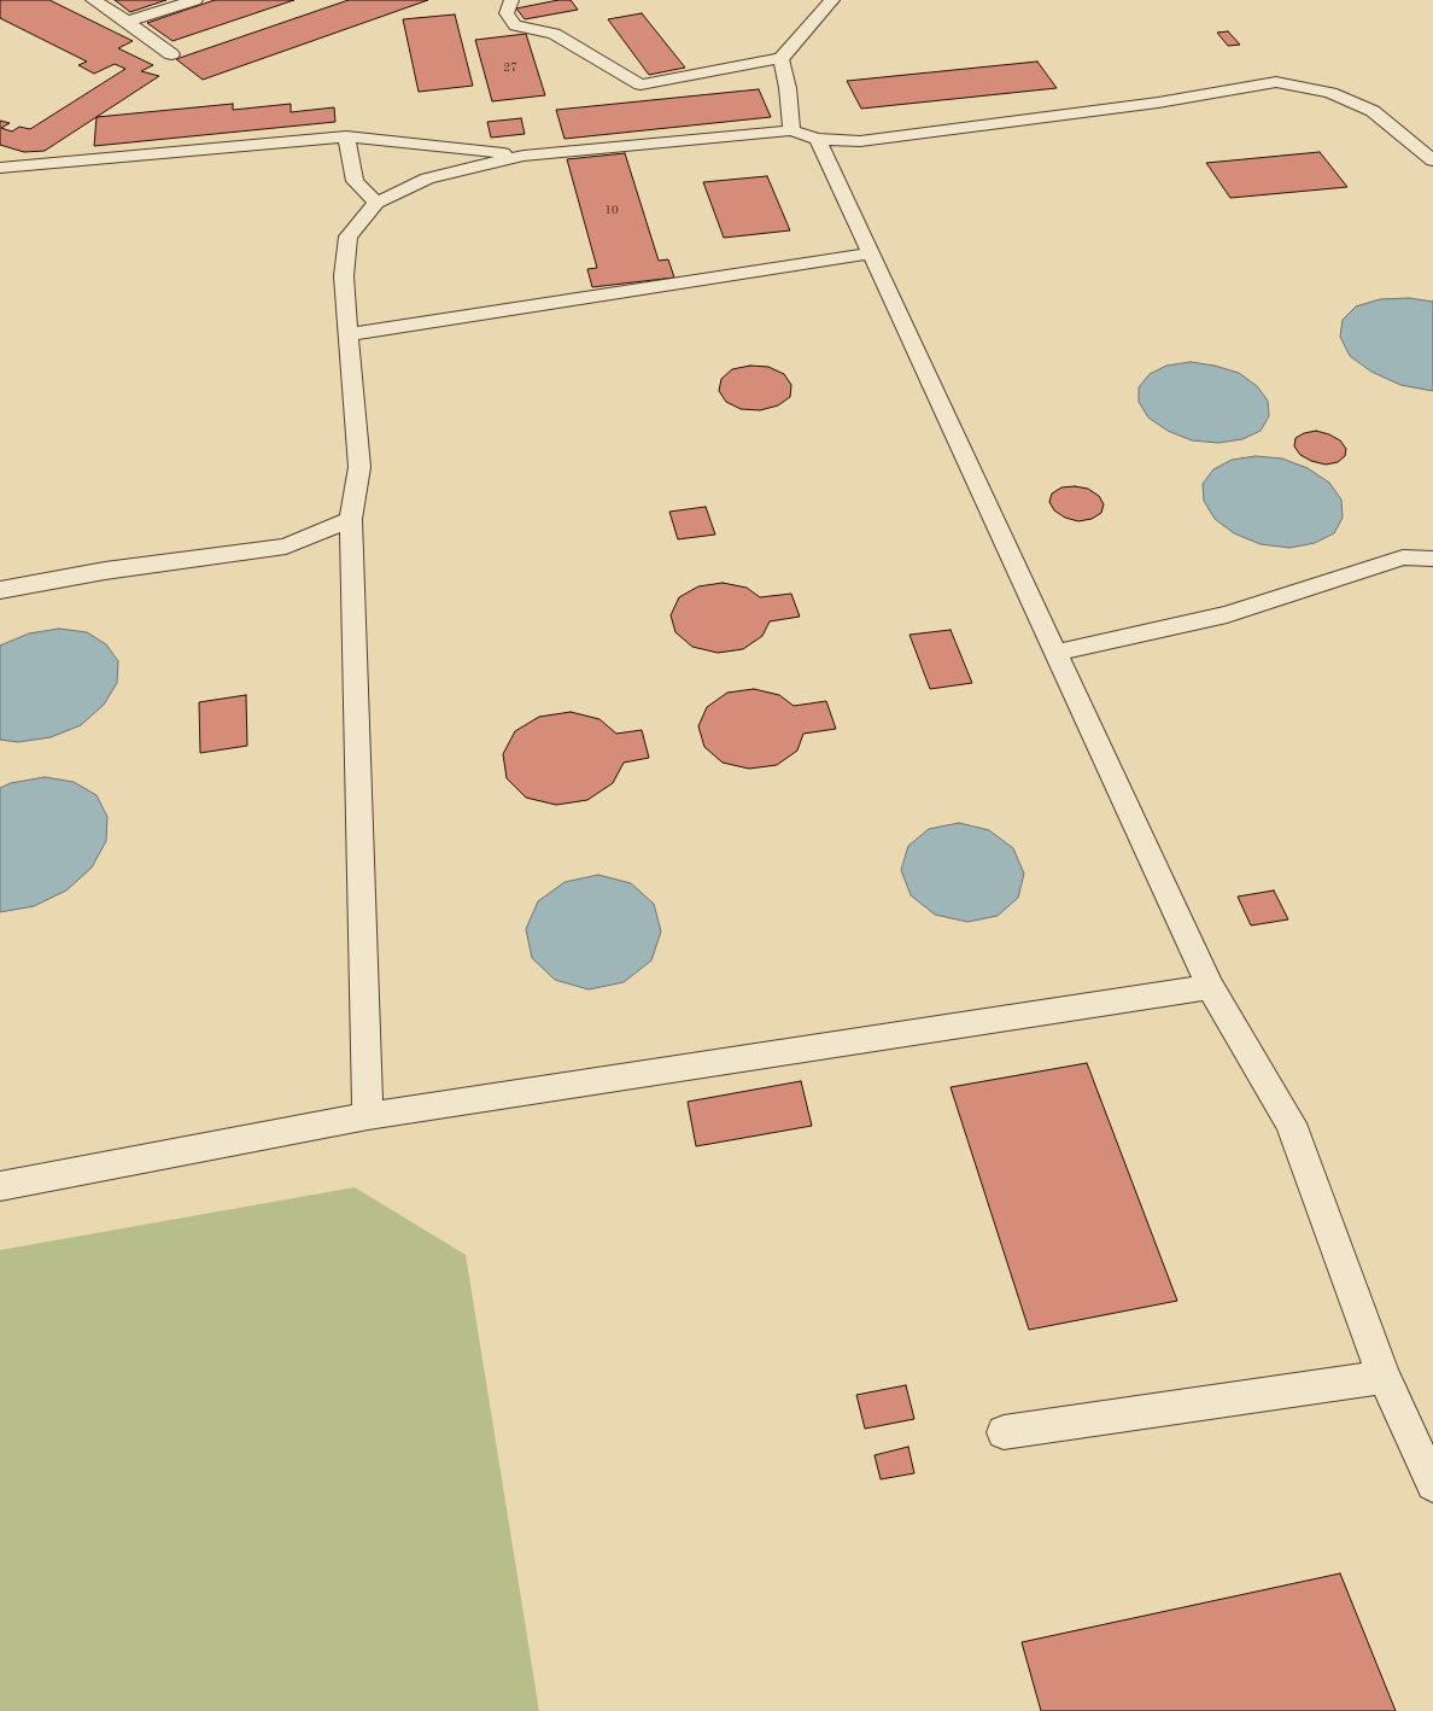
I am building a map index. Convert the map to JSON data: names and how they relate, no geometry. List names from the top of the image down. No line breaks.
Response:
{"house_numbers":["27","10"]}
